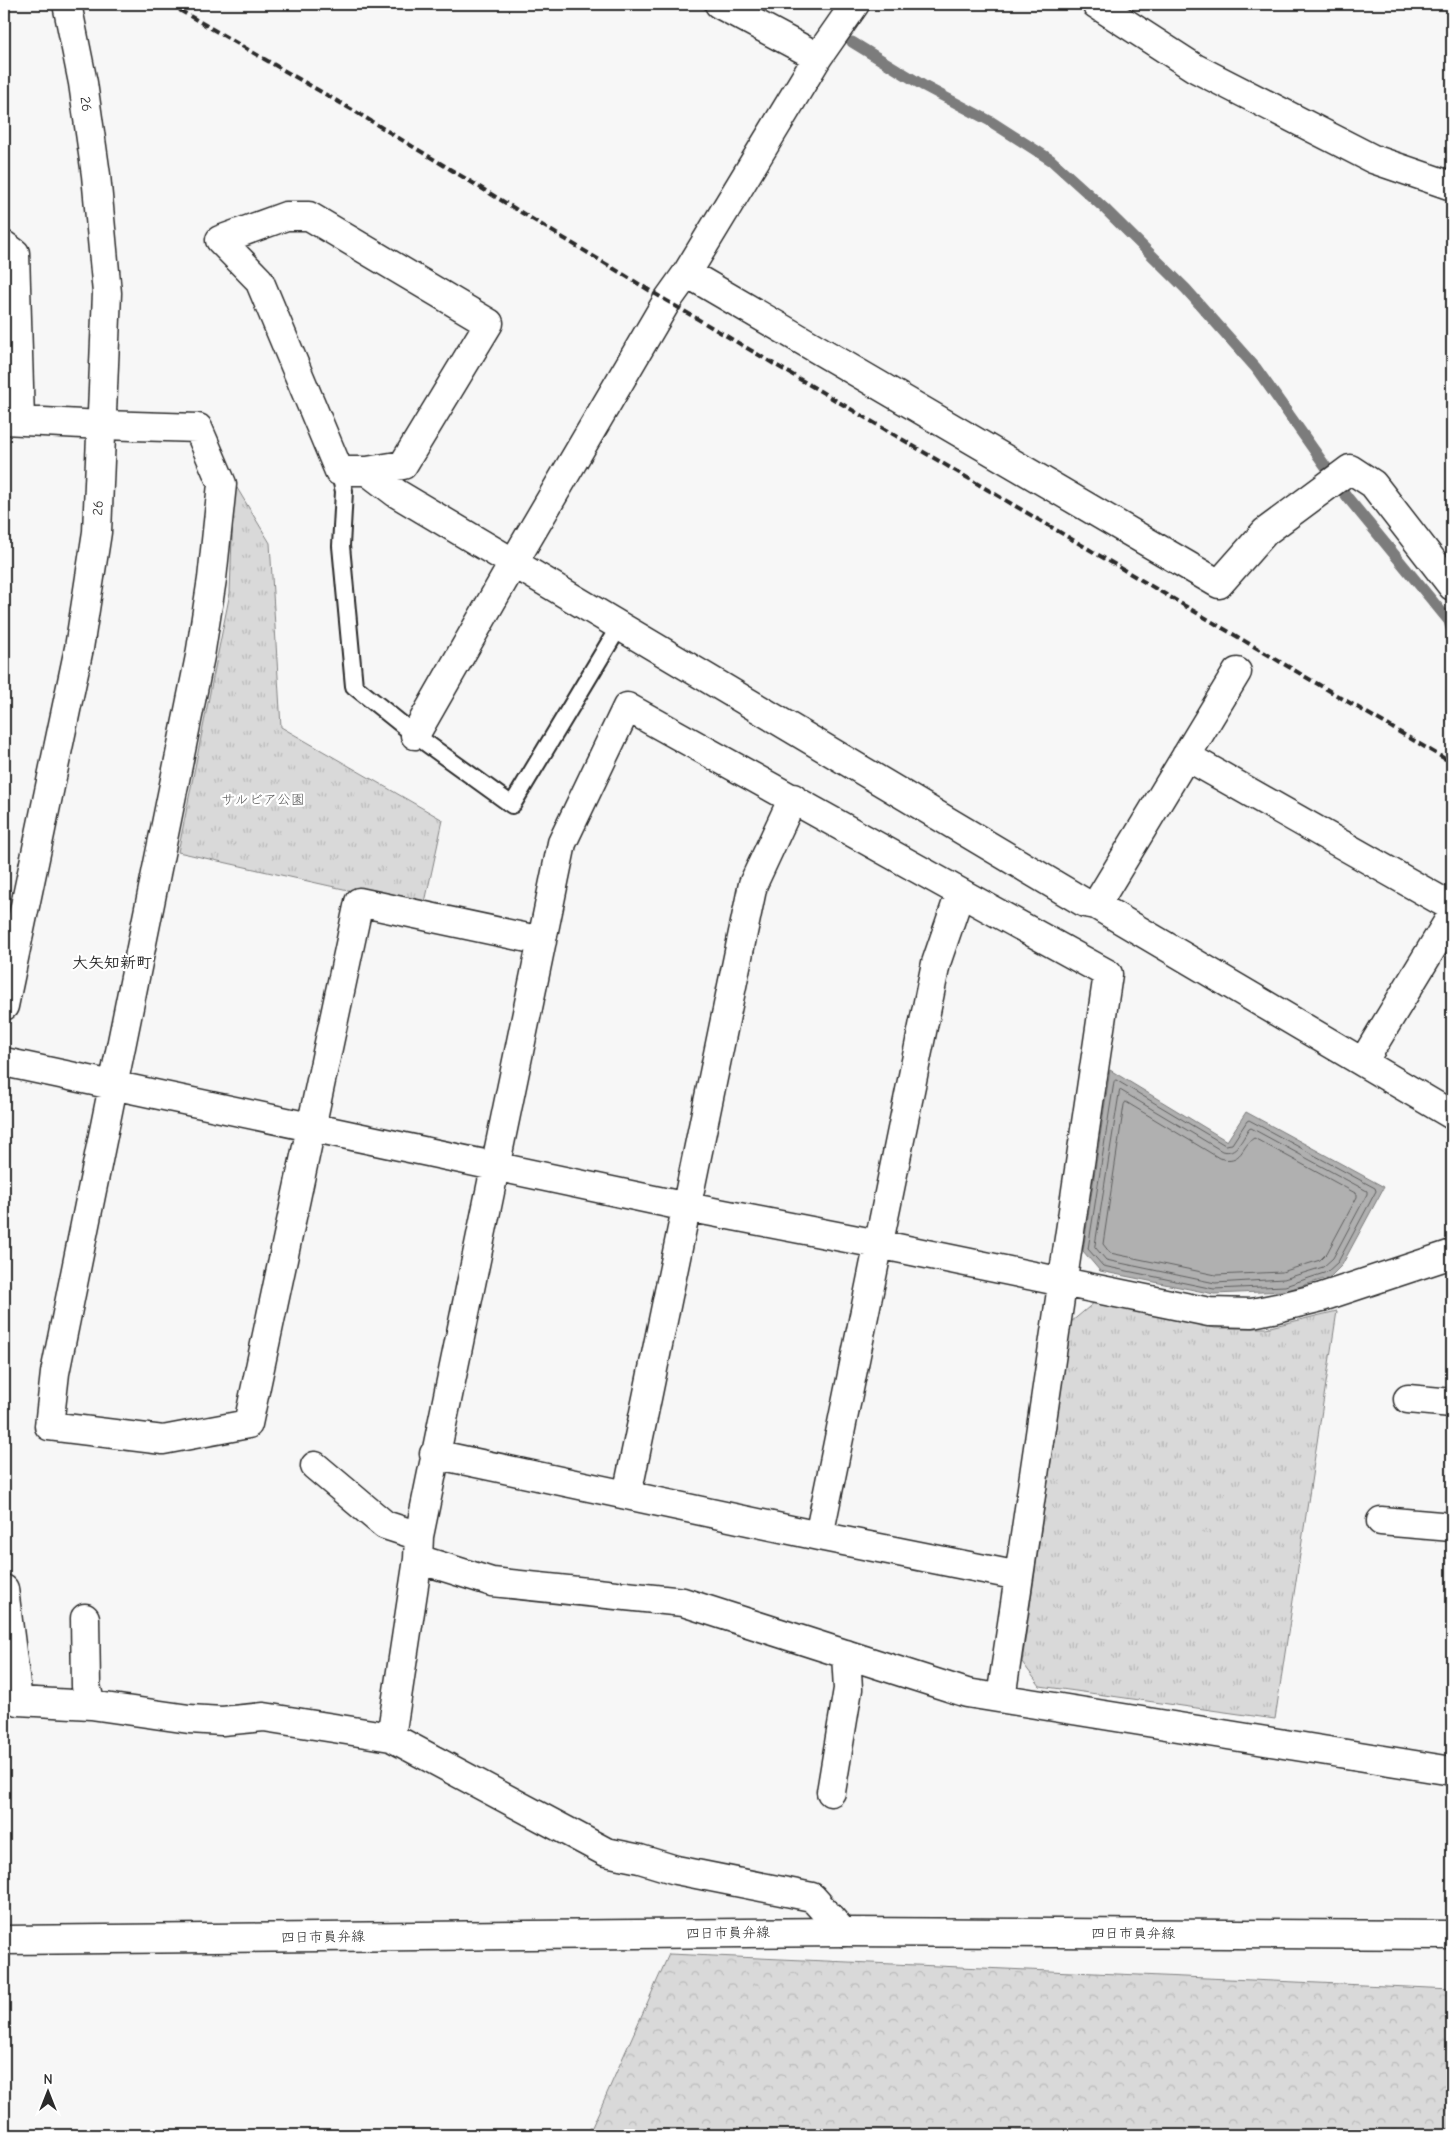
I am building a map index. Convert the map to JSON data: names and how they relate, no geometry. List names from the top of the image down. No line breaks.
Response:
{"streets":{"street":["26","四日市員弁線"]},"districts":["大矢知新町"],"parks":["サルビア公園"],"north":"top"}
